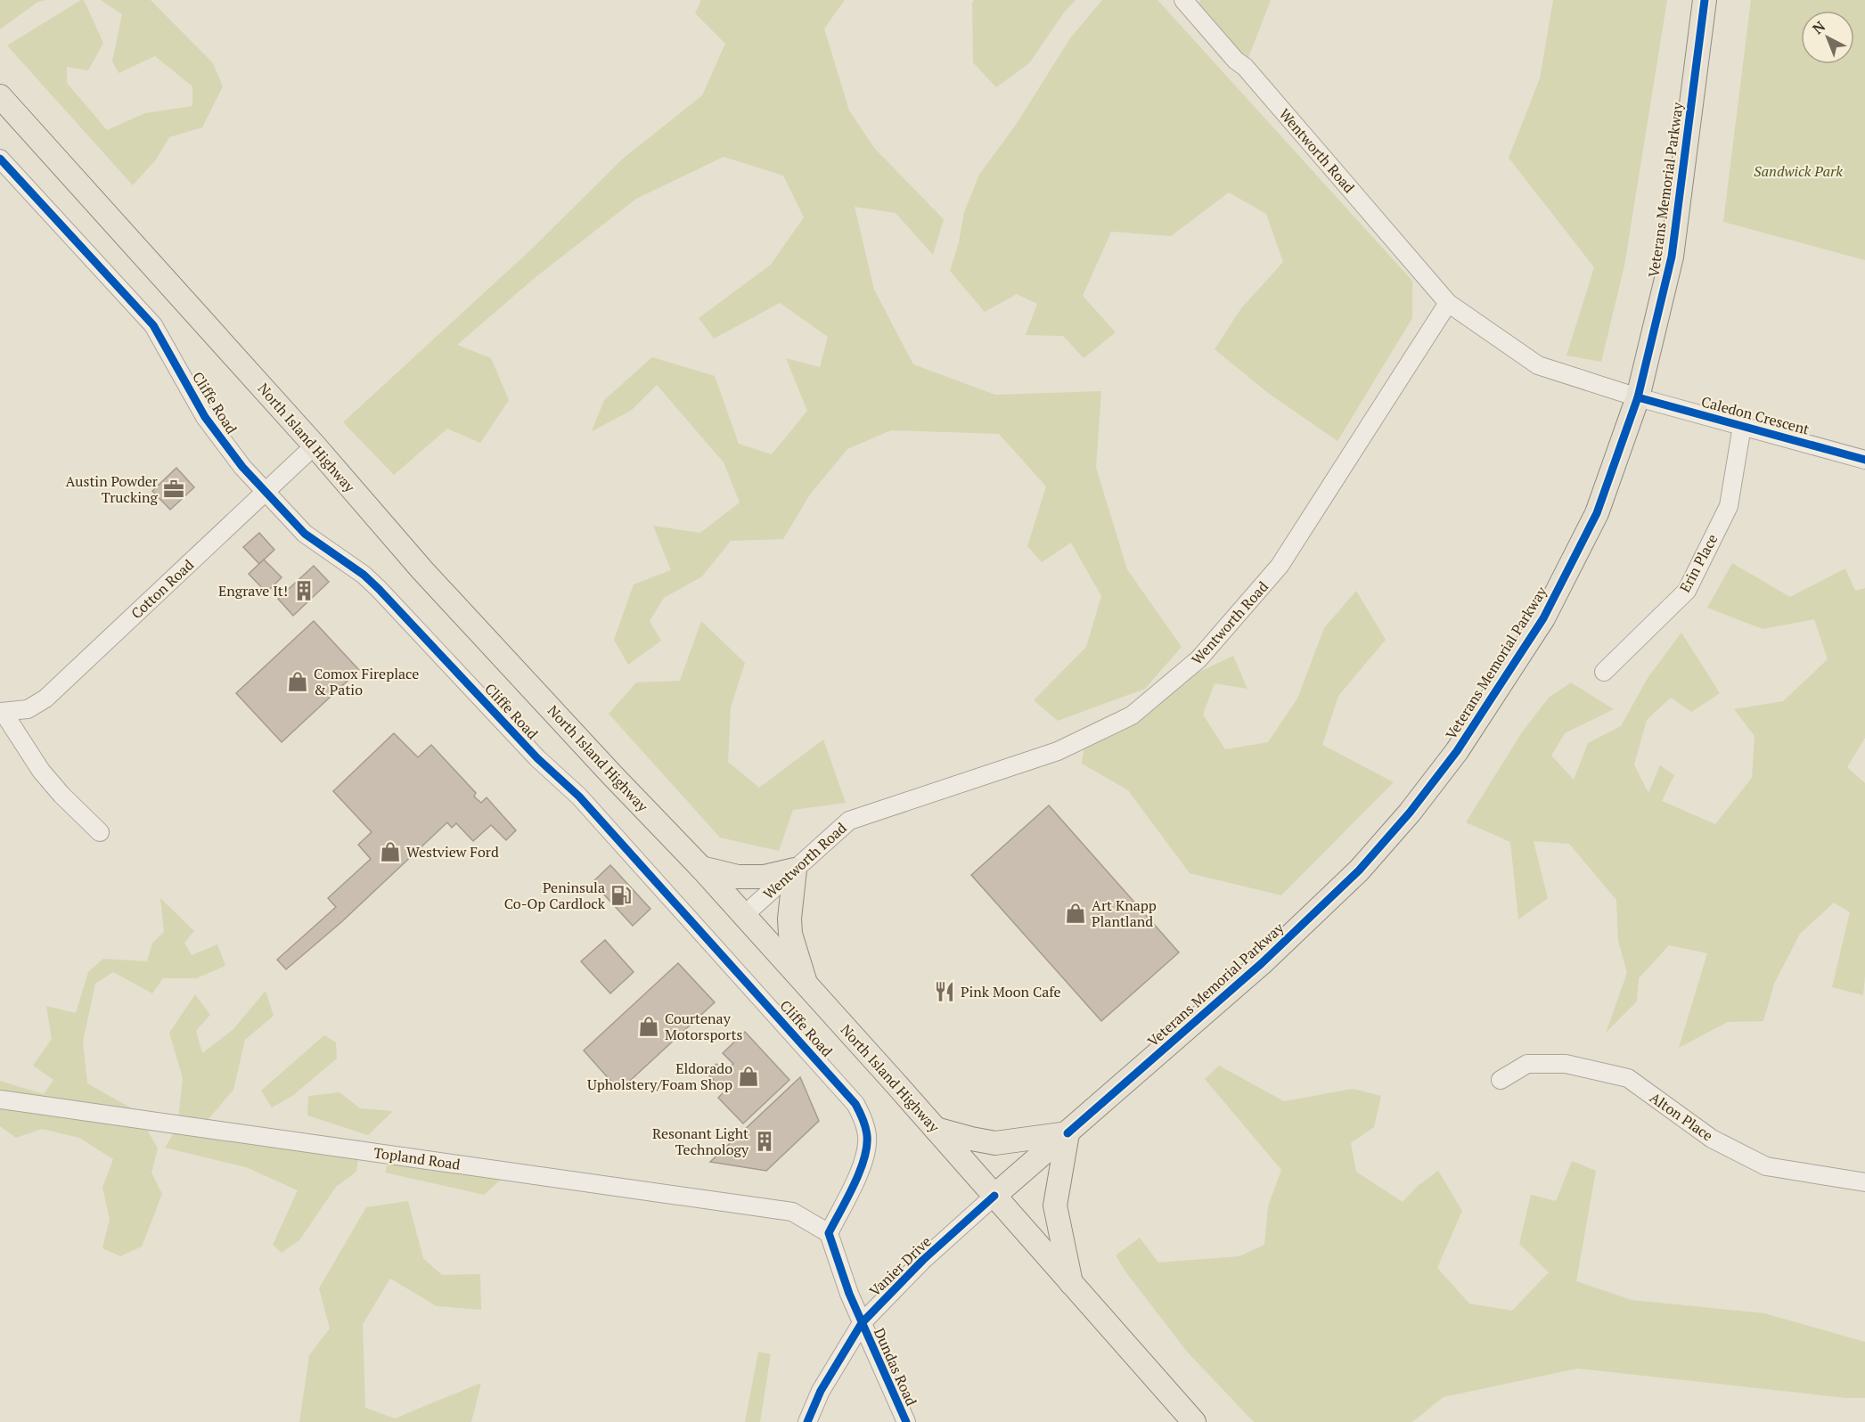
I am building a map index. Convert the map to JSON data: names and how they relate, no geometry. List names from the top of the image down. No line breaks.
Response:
{"streets":{"main road":["Veterans Memorial Parkway","North Island Highway"],"street":["Wentworth Road","Cliffe Road","Caledon Crescent","Erin Place","Cotton Road","Alton Place","Topland Road","Vanier Drive","Dundas Road"]},"crossings":[["Wentworth Road","Veterans Memorial Parkway"],["Wentworth Road","Caledon Crescent"],["Wentworth Road","North Island Highway"],["Veterans Memorial Parkway","Caledon Crescent"],["Veterans Memorial Parkway","North Island Highway"],["Veterans Memorial Parkway","Vanier Drive"],["Cliffe Road","Cotton Road"],["Cliffe Road","Topland Road"],["Caledon Crescent","Erin Place"],["North Island Highway","Cotton Road"],["North Island Highway","Vanier Drive"],["Vanier Drive","Dundas Road"]],"parks":["Sandwick Park"],"places":{"office":["Austin Powder Trucking"],"building":["Engrave It!","Resonant Light Technology"],"shop":["Comox Fireplace & Patio","Westview Ford","Art Knapp Plantland","Courtenay Motorsports","Eldorado Upholstery/Foam Shop"],"fuel station":["Peninsula Co-Op Cardlock"],"restaurant":["Pink Moon Cafe"]},"north":"top left"}
